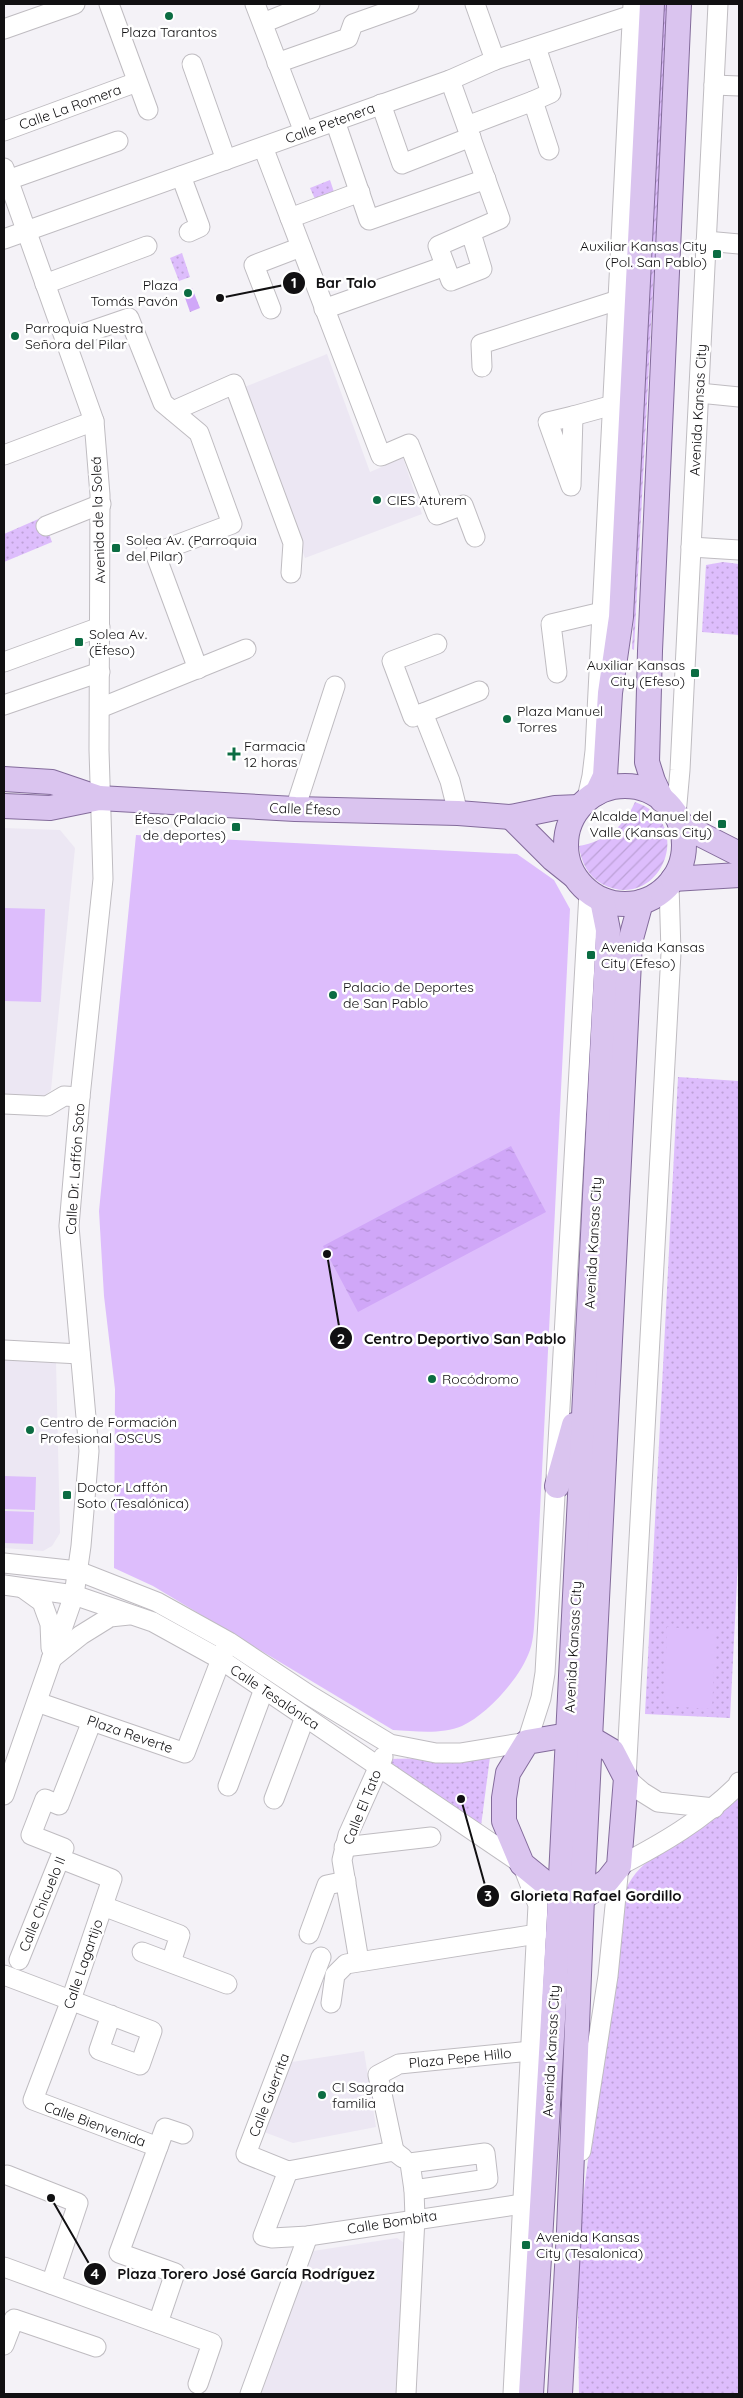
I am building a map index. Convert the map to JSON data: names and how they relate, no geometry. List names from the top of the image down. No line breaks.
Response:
{"streets":{"main road":["Avenida Kansas City","Calle Éfeso"],"street":["Calle La Romera","Calle Petenera","Avenida de la Soleá","Calle Dr. Laffón Soto","Calle Tesalónica","Plaza Reverte","Calle El Tato","Calle Chicuelo II","Calle Lagartijo","Plaza Pepe Hillo","Calle Guerrita","Calle Bienvenida","Calle Bombita"]},"crossings":[["Calle Petenera","Avenida de la Soleá"],["Avenida Kansas City","Calle Éfeso"],["Avenida Kansas City","Calle Tesalónica"],["Avenida Kansas City","Plaza Pepe Hillo"],["Avenida Kansas City","Calle Bombita"],["Avenida de la Soleá","Calle Éfeso"],["Avenida de la Soleá","Calle Dr. Laffón Soto"],["Calle Éfeso","Calle Dr. Laffón Soto"],["Calle Dr. Laffón Soto","Calle Tesalónica"],["Calle Tesalónica","Plaza Reverte"],["Calle Tesalónica","Calle El Tato"],["Plaza Reverte","Calle Chicuelo II"],["Calle Chicuelo II","Calle Lagartijo"],["Calle Lagartijo","Calle Bienvenida"],["Calle Guerrita","Calle Bombita"]],"places":{"other":["Plaza Tarantos","Plaza Tomás Pavón","Bar Talo","Parroquia Nuestra Señora del Pilar","CIES Aturem","Plaza Manuel Torres","Palacio de Deportes de San Pablo","Centro Deportivo San Pablo","Rocódromo","Centro de Formación Profesional OSCUS","Glorieta Rafael Gordillo","CI Sagrada familia","Plaza Torero José García Rodríguez"],"transit":["Auxiliar Kansas City (Pol. San Pablo)","Solea Av. (Parroquia del Pilar)","Solea Av. (Ëfeso)","Auxiliar Kansas City (Efeso)","Alcalde Manuel del Valle (Kansas City)","Éfeso (Palacio de deportes)","Avenida Kansas City (Efeso)","Doctor Laffón Soto (Tesalónica)","Avenida Kansas City (Tesalonica)"],"health":["Farmacia 12 horas"]}}
